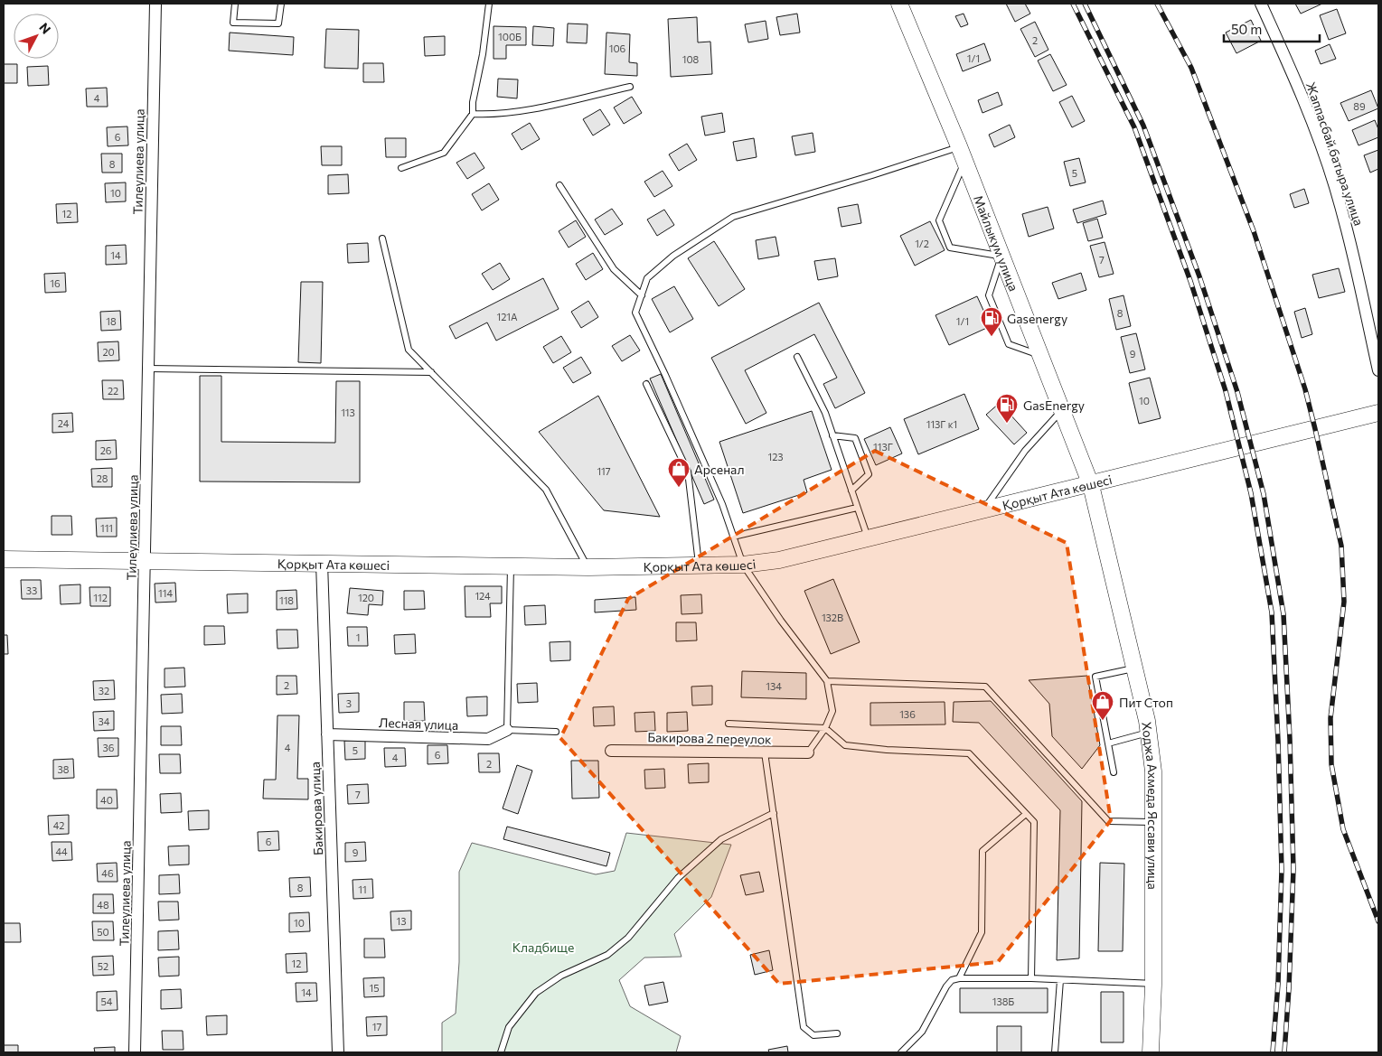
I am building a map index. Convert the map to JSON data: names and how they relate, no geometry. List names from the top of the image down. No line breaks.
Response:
{"streets":{"main road":["Майлыкум улица","Қорқыт Ата көшесі","Ходжа Ахмеда Яссави улица"],"street":["Жаппасбай батыра улица","Тилеулиева улица","Лесная улица","Бакирова 2 переулок","Бакирова улица"]},"crossings":[["Тилеулиева улица","Қорқыт Ата көшесі"],["Майлыкум улица","Қорқыт Ата көшесі"],["Майлыкум улица","Ходжа Ахмеда Яссави улица"],["Қорқыт Ата көшесі","Ходжа Ахмеда Яссави улица"],["Қорқыт Ата көшесі","Бакирова улица"],["Лесная улица","Бакирова улица"]],"parks":["Кладбище"],"places":{"fuel station":["Gasenergy","GasEnergy"],"shop":["Арсенал","Пит Стоп"]},"house_numbers":["100Б","2","106","1/1","108","4","89","6","8","5","10","12","1/2","14","7","16","8","121А","18","1/1","20","9","22","10","113","24","113Г к1","113Г","26","123","117","28","111","33","114","124","112","120","118","132В","1","2","134","32","3","136","34","36","4","5","6","4","2","38","7","40","42","6","44","9","46","8","11","48","13","10","50","12","52","15","14","54","138Б","17"],"scale_bar":"50 m","north":"top right"}
